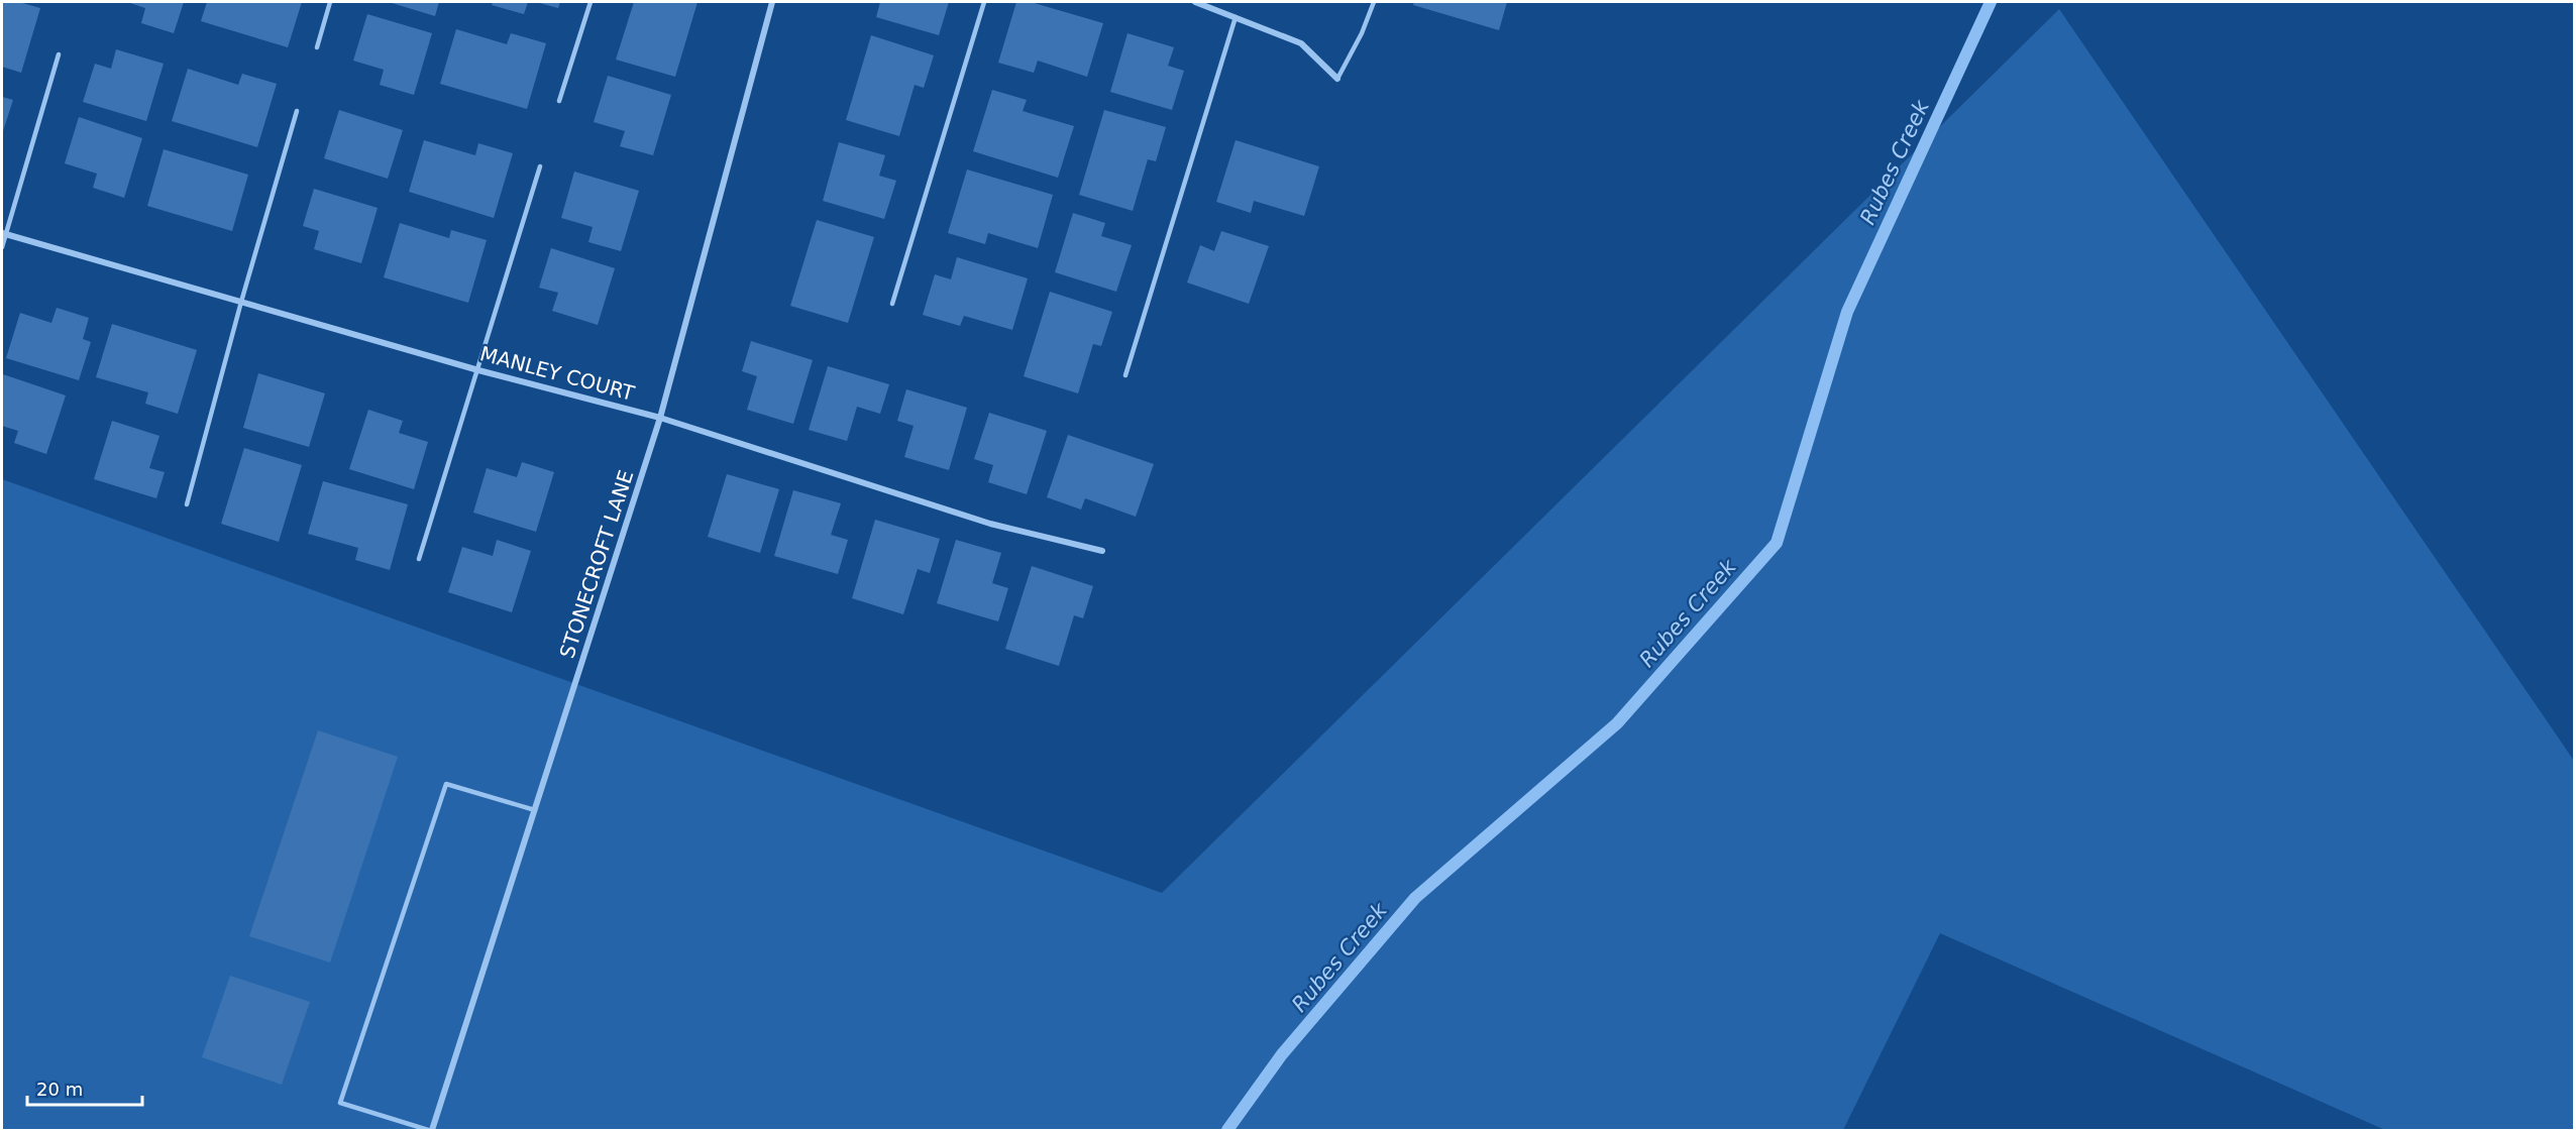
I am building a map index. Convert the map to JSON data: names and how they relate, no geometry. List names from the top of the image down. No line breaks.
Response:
{"streets":{"street":["MANLEY COURT","STONECROFT LANE"]},"crossings":[["MANLEY COURT","STONECROFT LANE"]],"water":["Rubes Creek"],"scale_bar":"20 m"}
